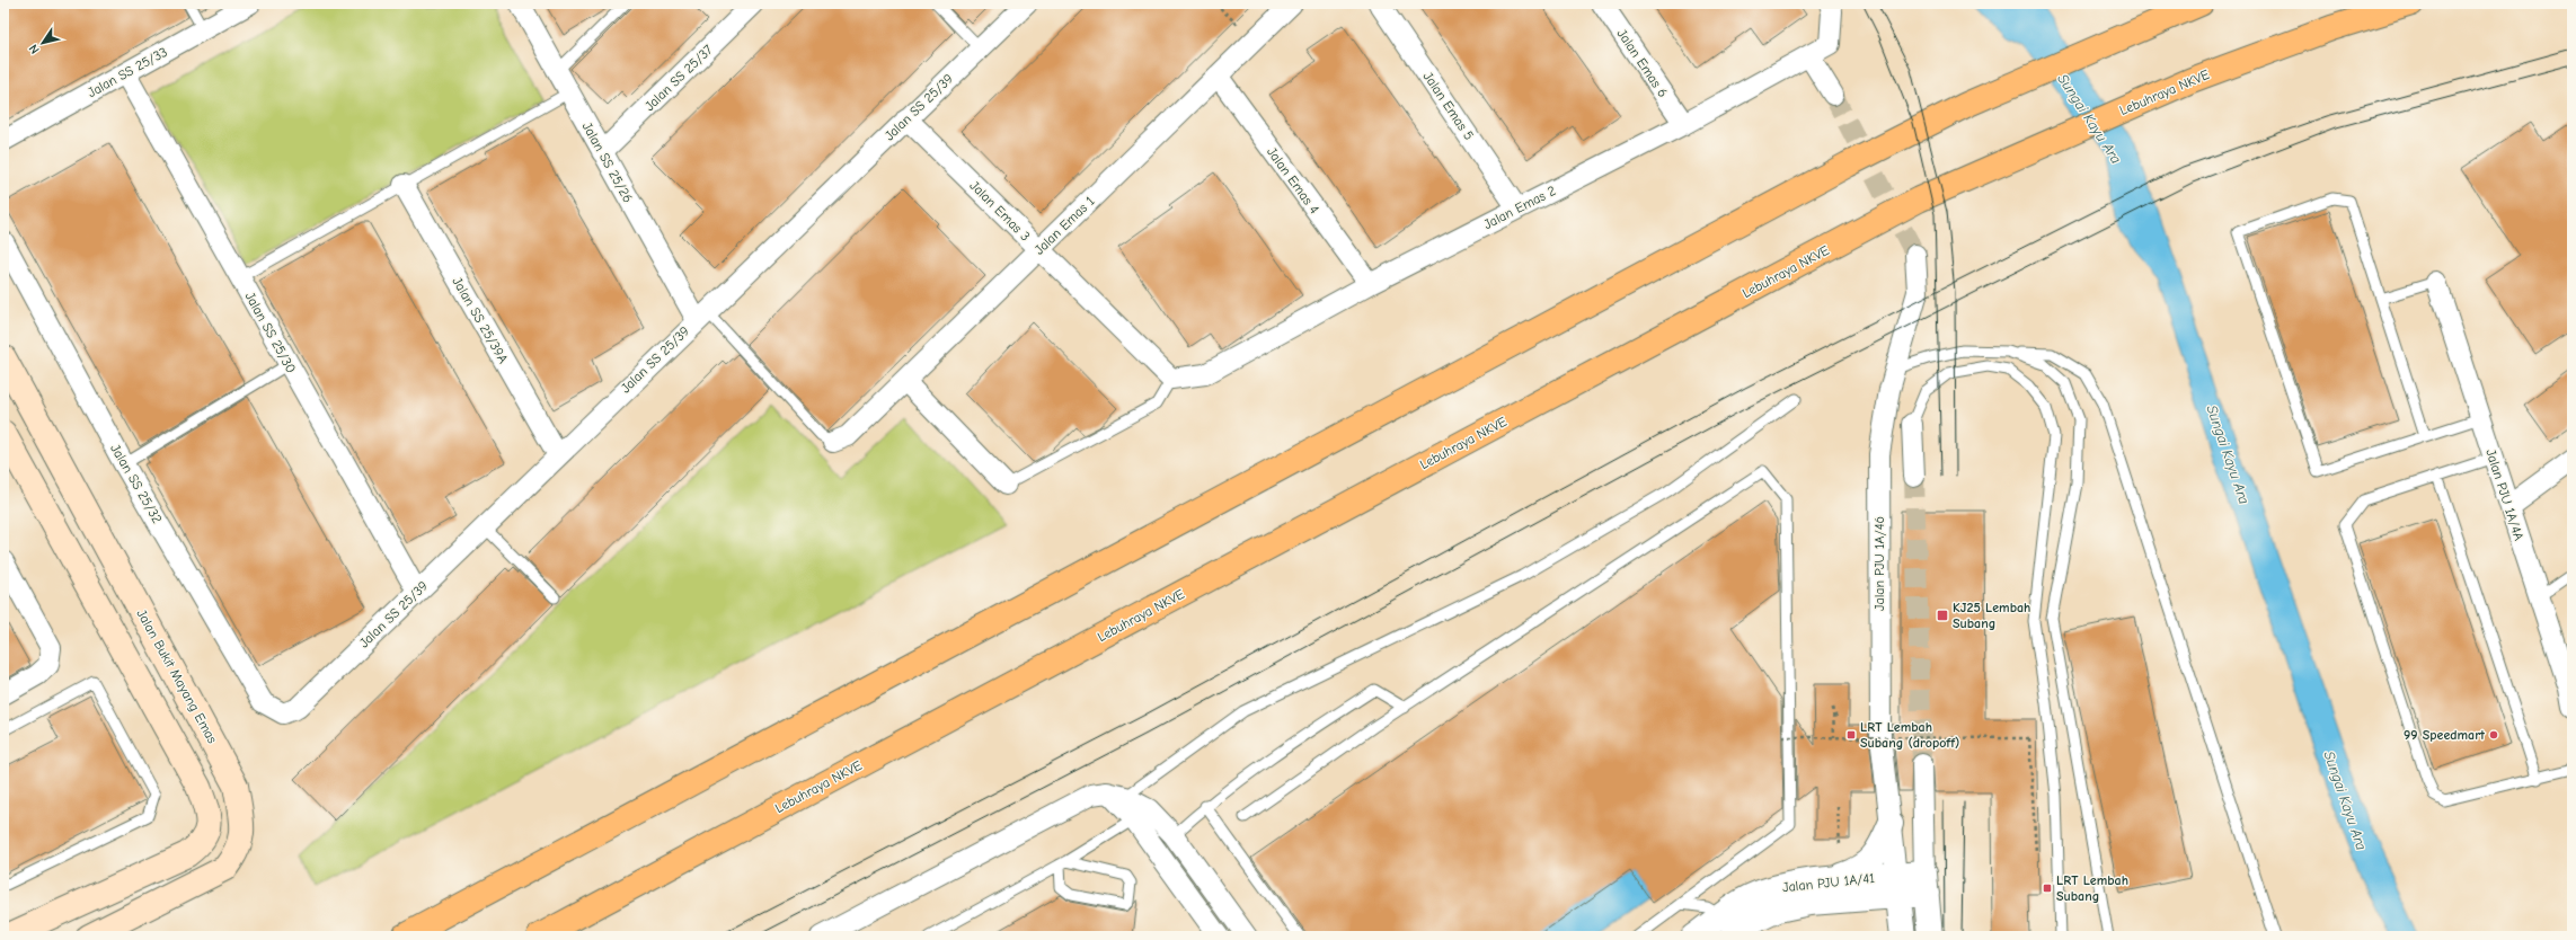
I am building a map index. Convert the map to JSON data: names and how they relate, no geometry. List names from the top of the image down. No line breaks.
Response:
{"streets":{"highway":["Lebuhraya NKVE"],"main road":["Jalan Bukit Mayang Emas"],"street":["Jalan Emas 6","Jalan SS 25/33","Jalan SS 25/37","Jalan Emas 5","Jalan SS 25/39","Jalan SS 25/26","Jalan Emas 4","Jalan Emas 2","Jalan Emas 3","Jalan Emas 1","Jalan SS 25/39A","Jalan SS 25/30","Jalan SS 25/32","Jalan PJU 1A/4A","Jalan PJU 1A/46","Jalan PJU 1A/41"]},"crossings":[["Jalan Emas 6","Jalan Emas 2"],["Jalan SS 25/33","Jalan SS 25/30"],["Jalan SS 25/37","Jalan SS 25/26"],["Jalan Emas 5","Jalan Emas 2"],["Jalan SS 25/39","Jalan SS 25/26"],["Jalan SS 25/39","Jalan Emas 3"],["Jalan SS 25/39","Jalan SS 25/39A"],["Jalan SS 25/39","Jalan SS 25/30"],["Jalan SS 25/39","Jalan SS 25/32"],["Jalan Emas 4","Jalan Emas 2"],["Jalan Emas 4","Jalan Emas 1"],["Jalan Emas 2","Jalan Emas 3"],["Jalan Emas 3","Jalan Emas 1"],["Jalan PJU 1A/46","Jalan PJU 1A/41"]],"water":["Sungai Kayu Ara"],"places":{"transit":["KJ25 Lembah Subang","LRT Lembah Subang (dropoff)","LRT Lembah Subang"],"other":["99 Speedmart"]},"north":"bottom left"}
